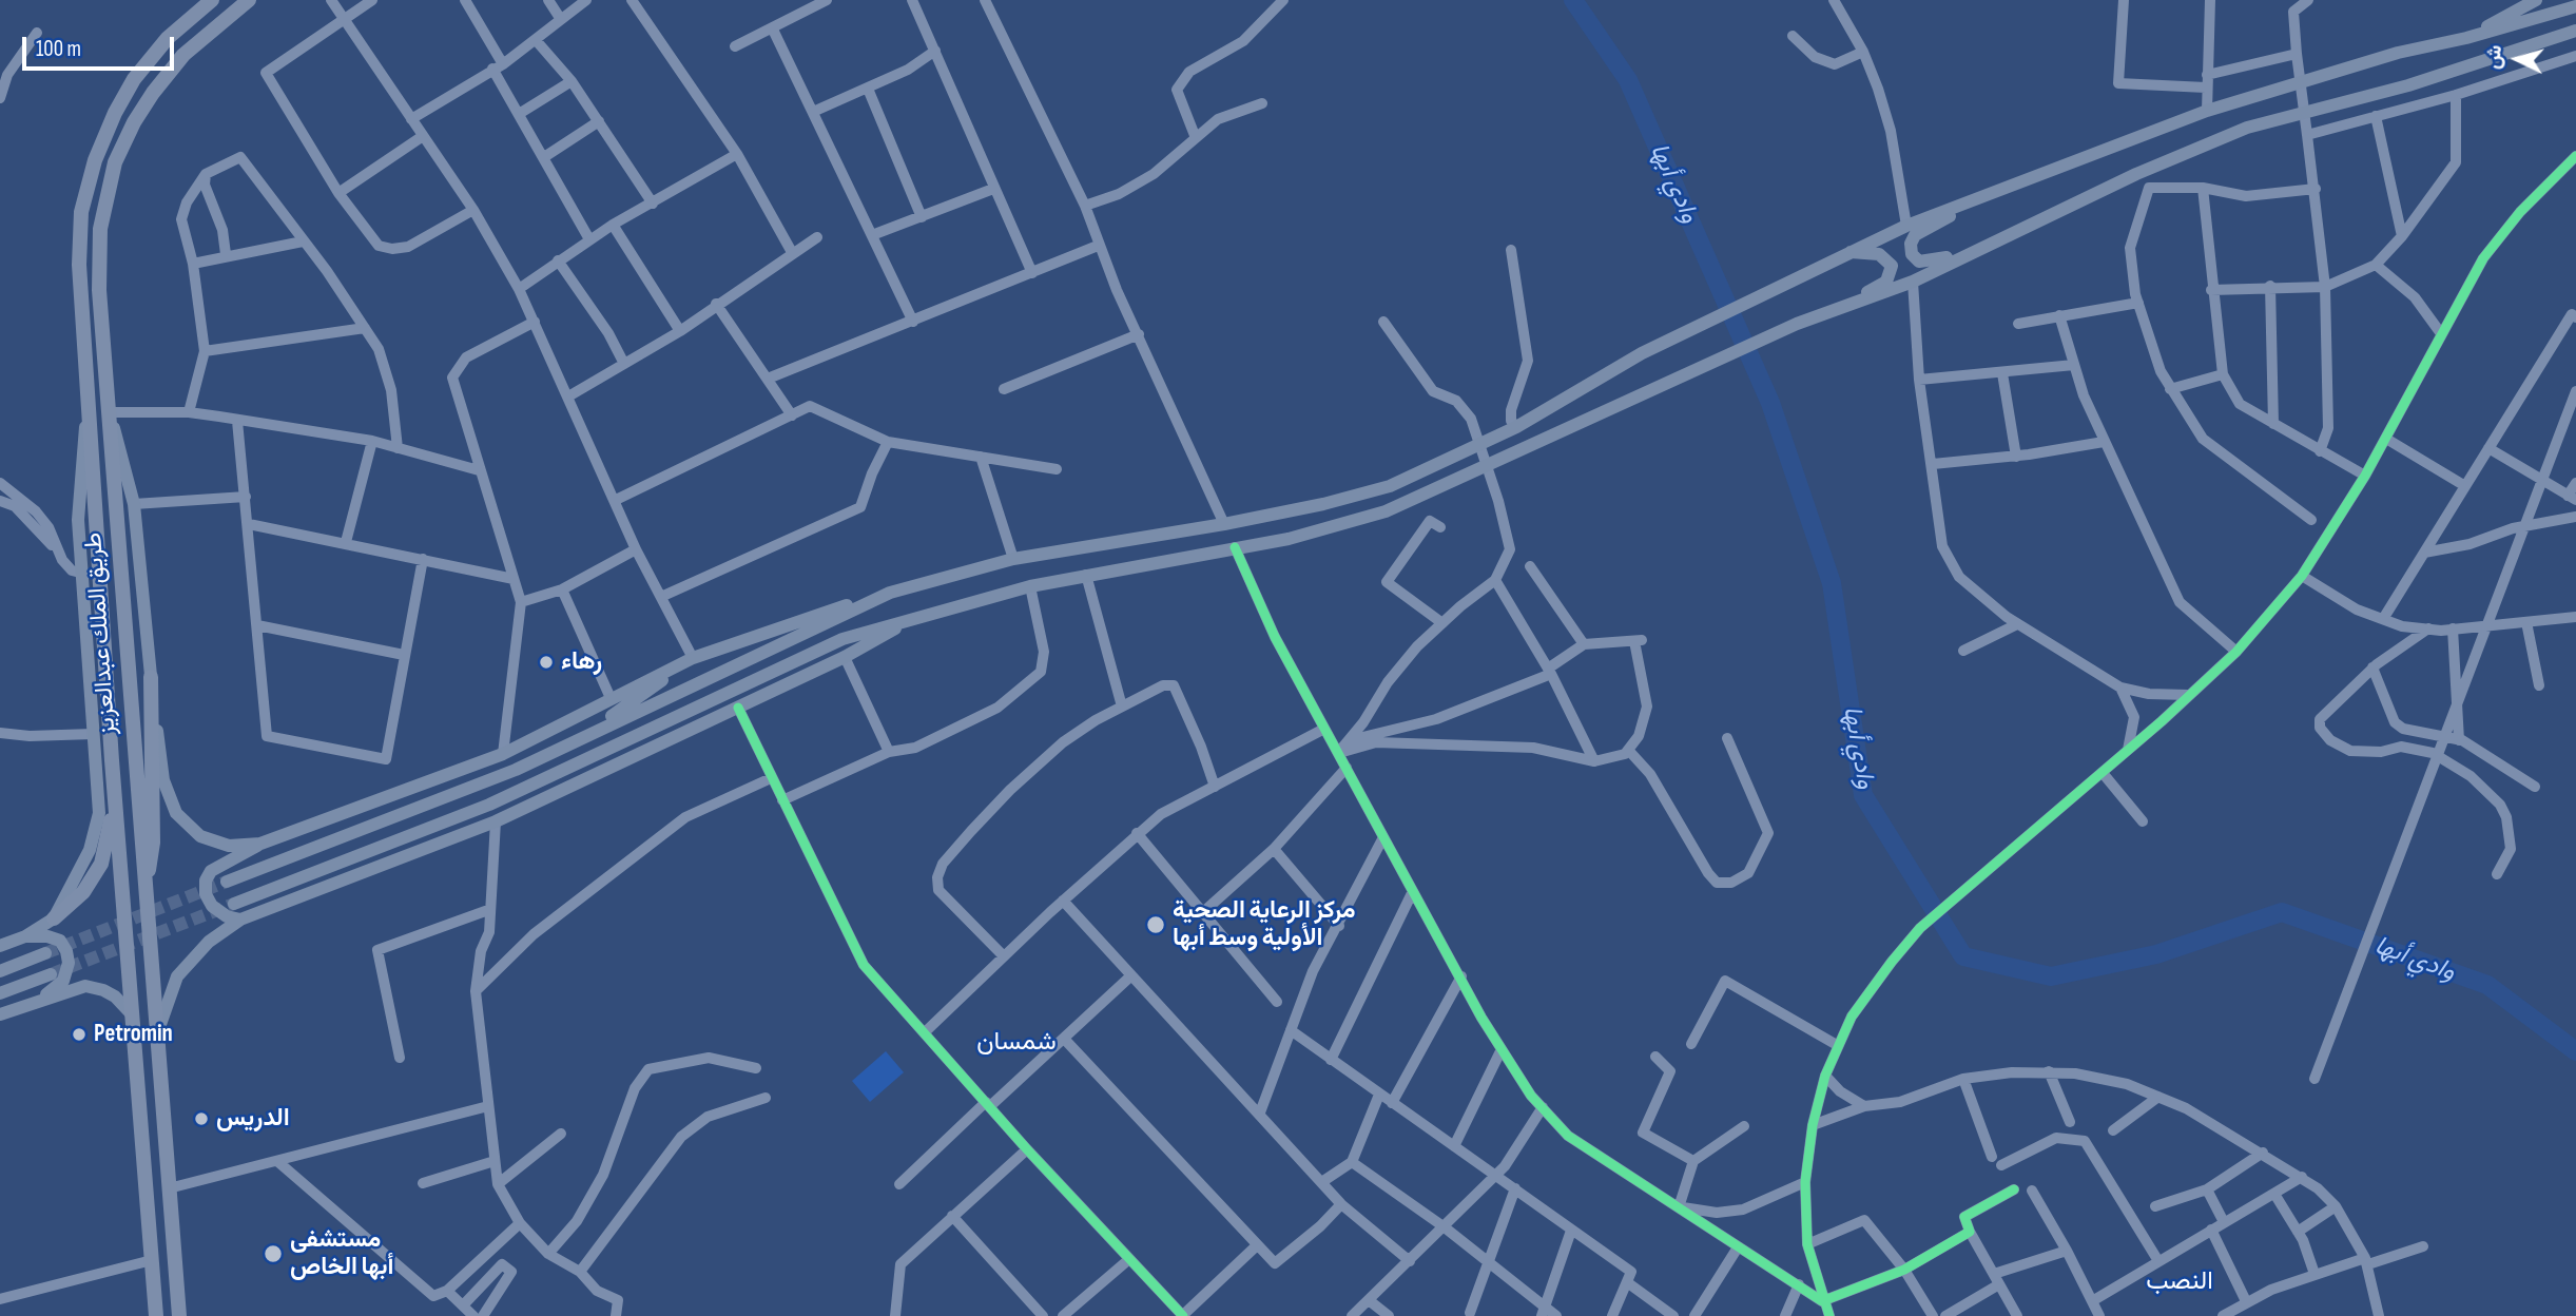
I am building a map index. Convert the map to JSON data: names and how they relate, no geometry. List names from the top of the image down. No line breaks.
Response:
{"streets":{"highway":["طريق الملك عبدالعزيز"]},"districts":["شمسان","النصب"],"water":["وادي أبها"],"places":["رهاء","مركز الرعاية الصحية الأولية وسط أبها","Petromin","الدريس","مستشفى أبها الخاص"],"scale_bar":"100 m","north":"left"}
